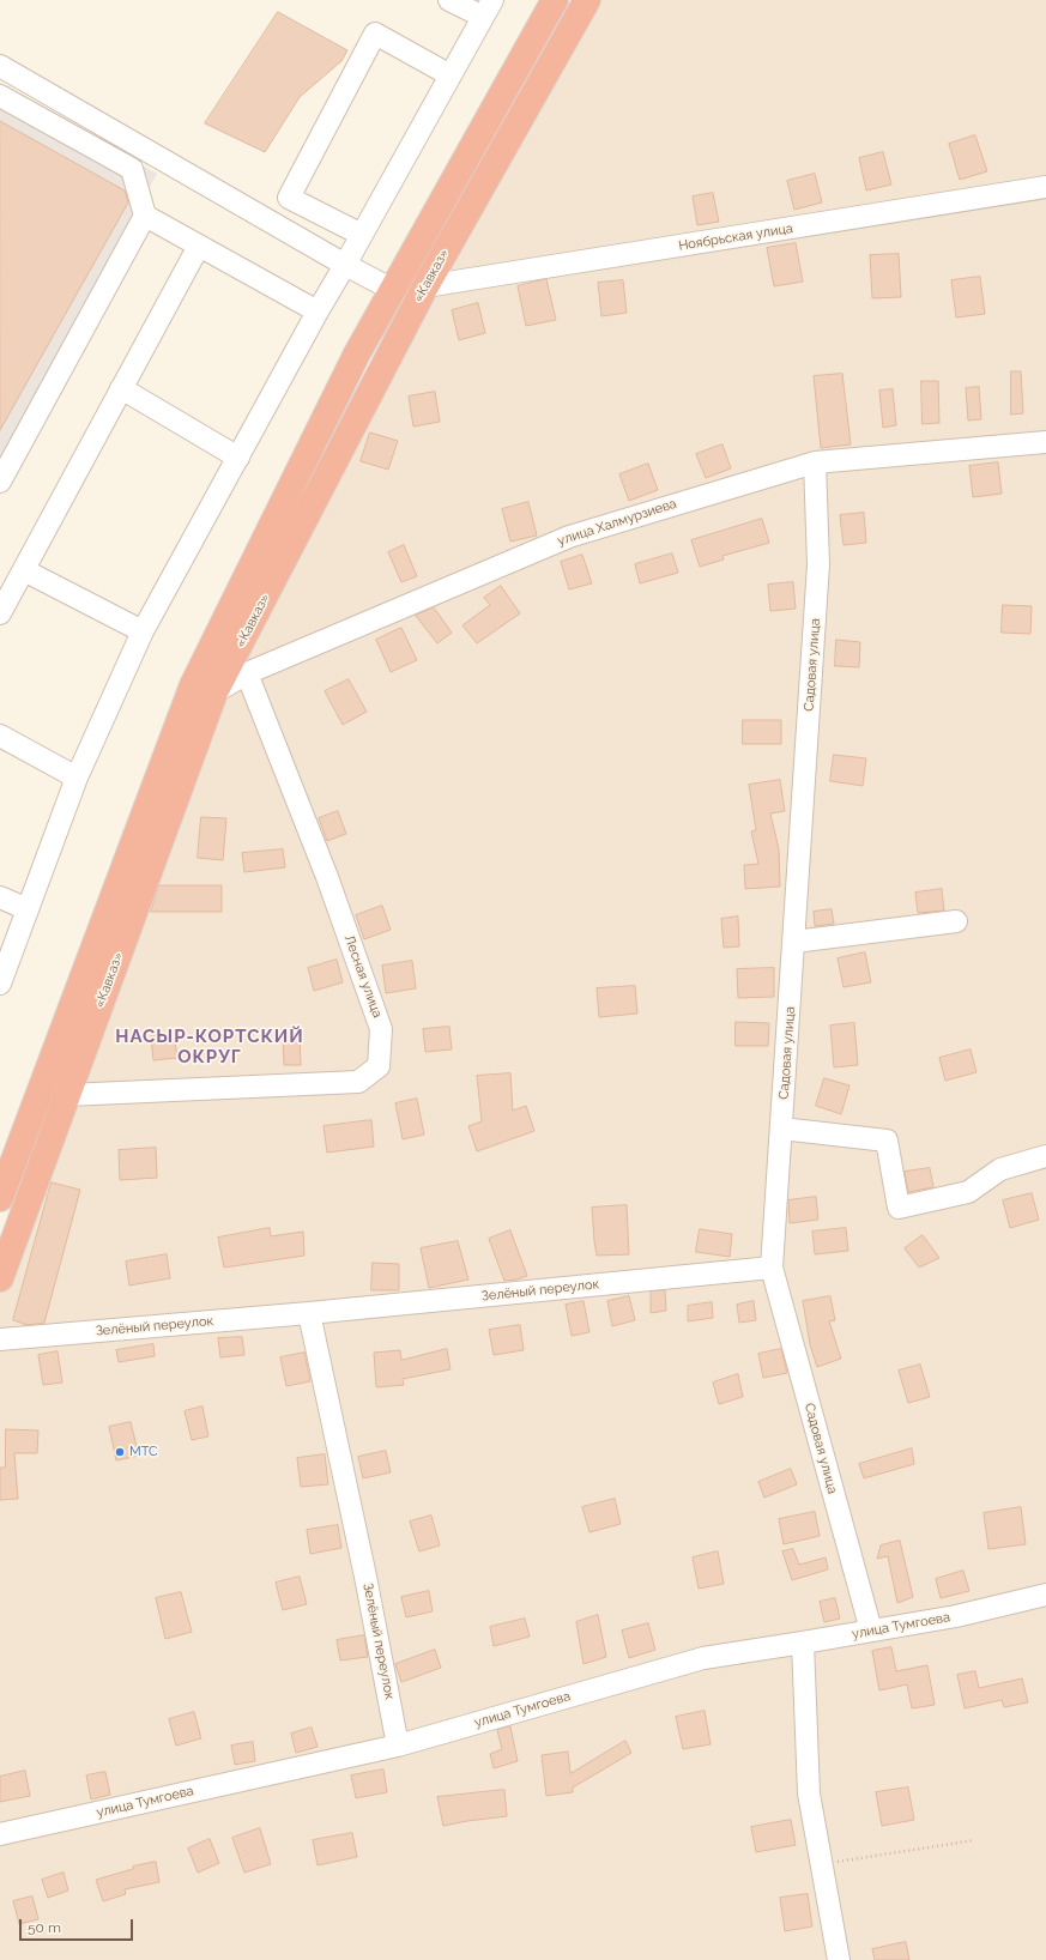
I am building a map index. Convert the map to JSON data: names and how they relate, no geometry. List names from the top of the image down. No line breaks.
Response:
{"streets":{"highway":["«Кавказ»"],"street":["Ноябрьская улица","улица Халмурзиева","Садовая улица","Лесная улица","Зелёный переулок","улица Тумгоева"]},"crossings":[["Ноябрьская улица","«Кавказ»"],["«Кавказ»","улица Халмурзиева"],["«Кавказ»","Лесная улица"],["улица Халмурзиева","Садовая улица"],["улица Халмурзиева","Лесная улица"],["Садовая улица","Зелёный переулок"],["Садовая улица","улица Тумгоева"],["Зелёный переулок","улица Тумгоева"]],"districts":["НАСЫР-КОРТСКИЙ ОКРУГ"],"places":["МТС"],"scale_bar":"50 m"}
